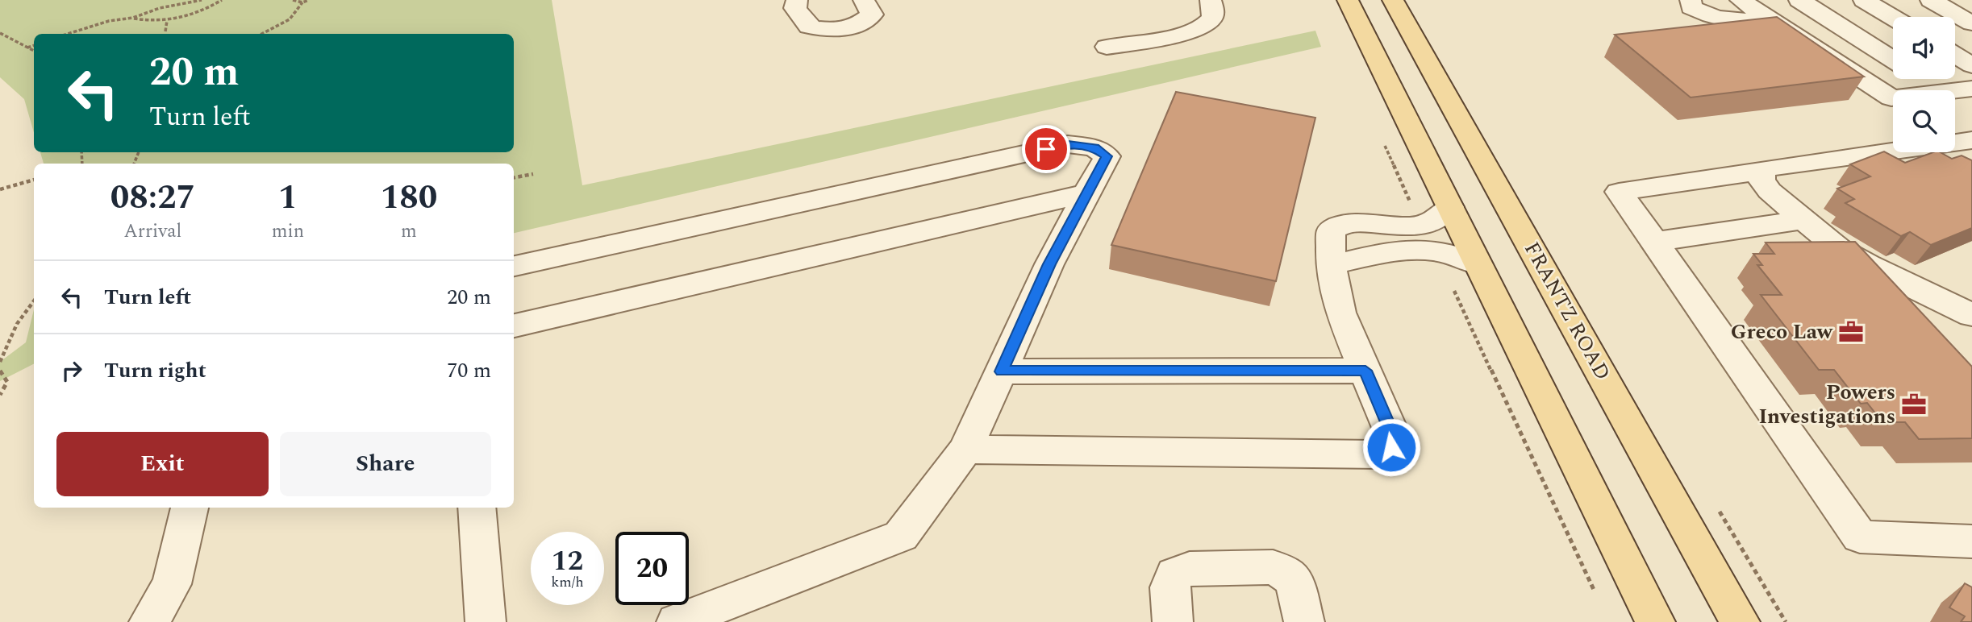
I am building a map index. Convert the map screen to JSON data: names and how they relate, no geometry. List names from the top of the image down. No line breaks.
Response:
{"streets":{"main road":["FRANTZ ROAD"]},"places":{"office":["Greco Law","Powers Investigations"]},"page":{"turn":["20 m","Turn left"],"eta":["08:27","Arrival","1","min","180","m"],"list":[{"name":"Turn left","value":"20 m"},{"name":"Turn right","value":"70 m"}],"buttons":["Exit","Share"],"speed":"12 km/h","limit":"20"}}
